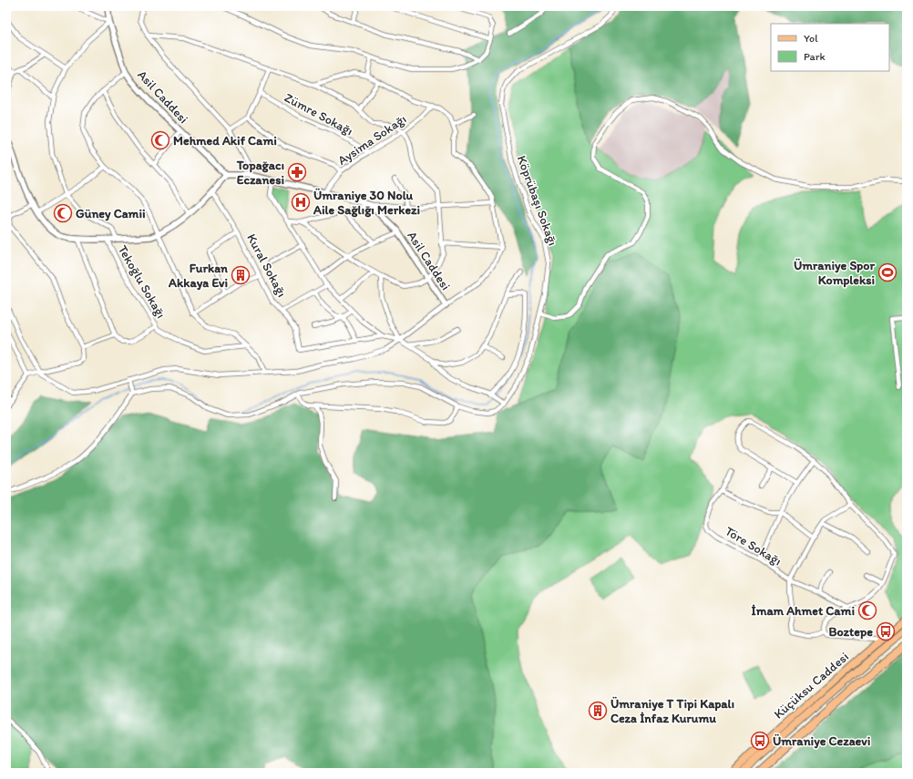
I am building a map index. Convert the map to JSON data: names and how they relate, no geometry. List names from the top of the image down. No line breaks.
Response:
{"streets":{"main road":["Küçüksu Caddesi"],"street":["Asil Caddesi","Zümre Sokağı","Aysima Sokağı","Köprübaşı Sokağı","Kural Sokağı","Tekoğlu Sokağı","Töre Sokağı"]},"crossings":[["Asil Caddesi","Aysima Sokağı"],["Zümre Sokağı","Aysima Sokağı"]],"places":{"mosque":["Mehmed Akif Cami","Güney Camii","İmam Ahmet Cami"],"pharmacy":["Topağacı Eczanesi"],"hospital":["Ümraniye 30 Nolu Aile Sağlığı Merkezi"],"sports":["Ümraniye Spor Kompleksi"],"building":["Furkan Akkaya Evi","Ümraniye T Tipi Kapalı Ceza İnfaz Kurumu"],"bus stop":["Boztepe","Ümraniye Cezaevi"]},"legend":["Yol","Park"]}
